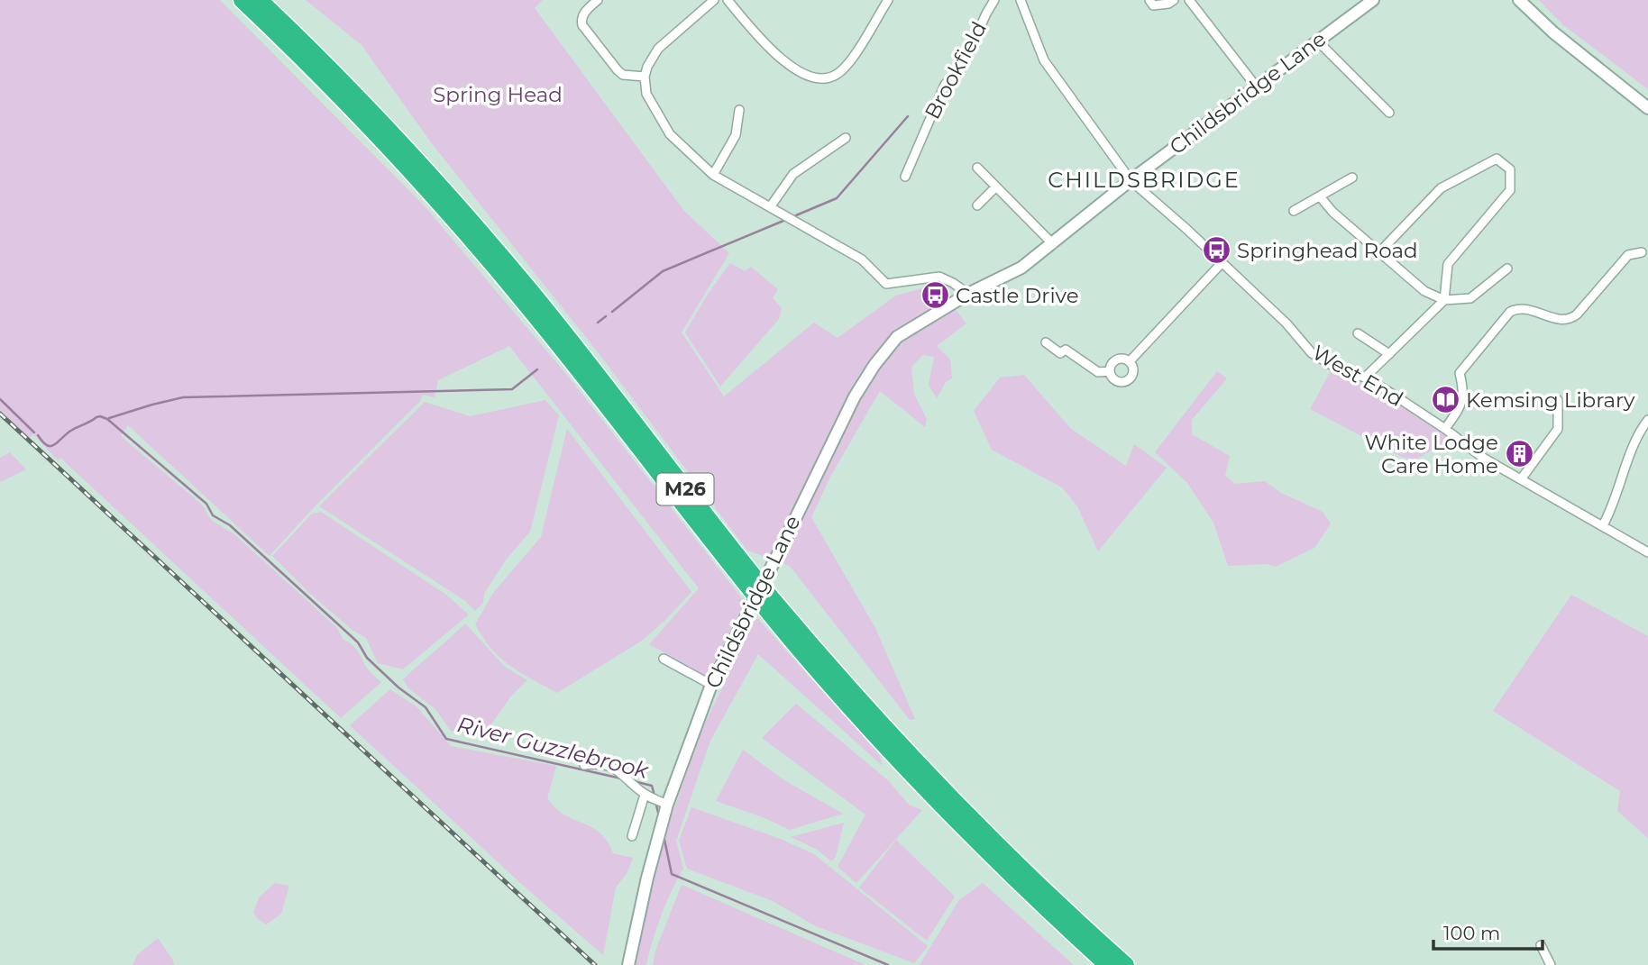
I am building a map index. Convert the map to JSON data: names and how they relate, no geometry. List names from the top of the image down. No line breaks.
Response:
{"streets":{"highway":["M26"],"street":["Brookfield","Childsbridge Lane","West End"]},"crossings":[["Childsbridge Lane","West End"]],"districts":["CHILDSBRIDGE"],"water":["River Guzzlebrook"],"parks":["Spring Head"],"places":{"bus stop":["Springhead Road","Castle Drive"],"library":["Kemsing Library"],"building":["White Lodge Care Home"]},"scale_bar":"100 m"}
